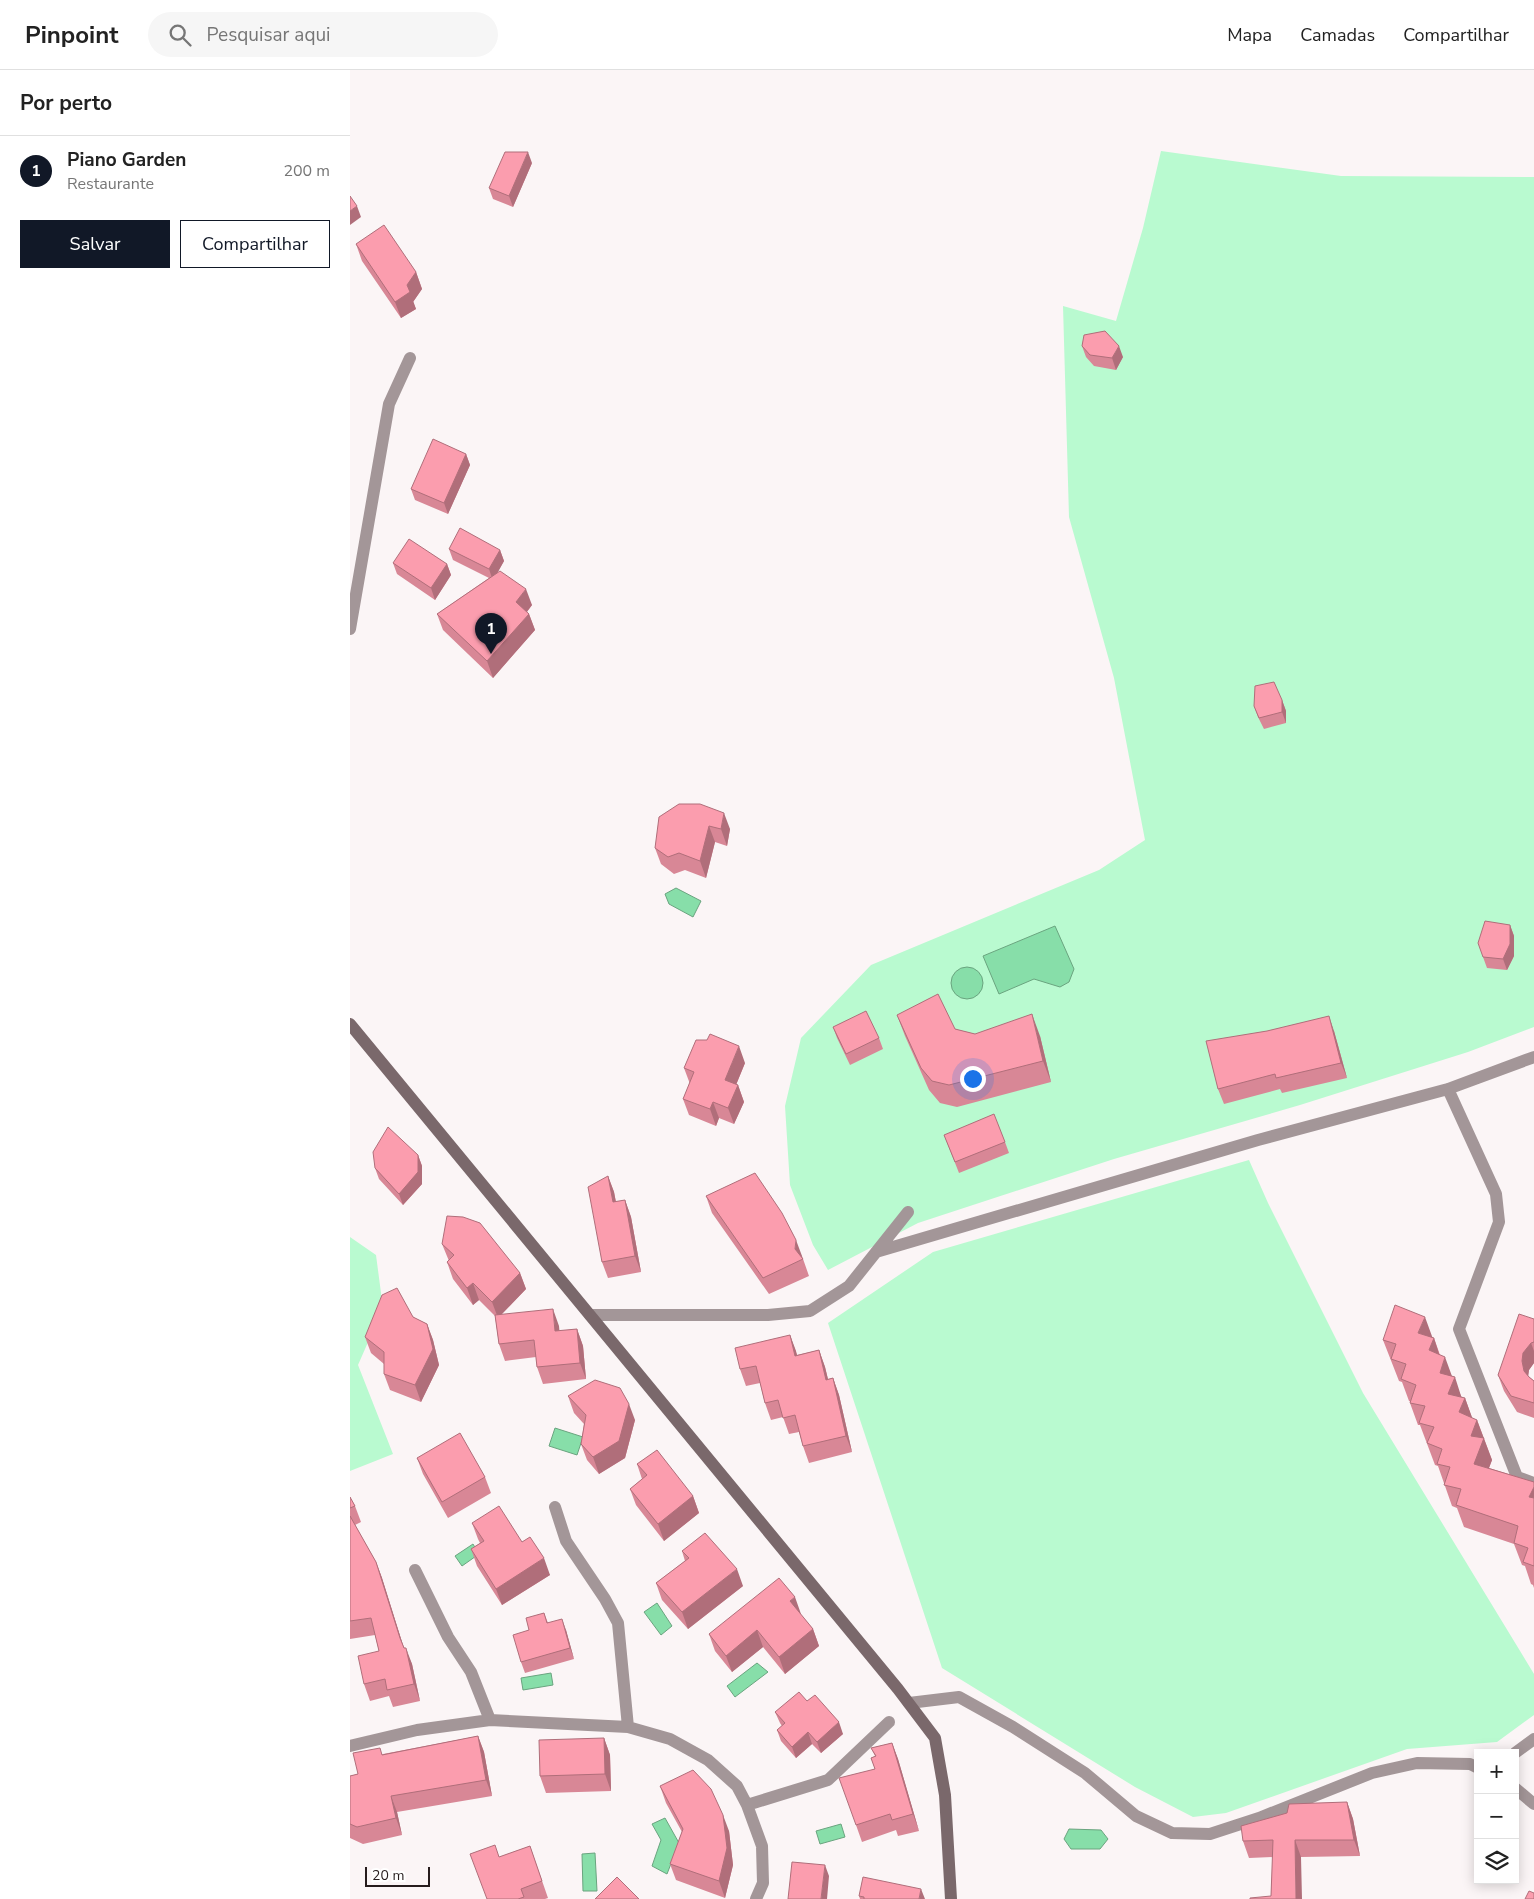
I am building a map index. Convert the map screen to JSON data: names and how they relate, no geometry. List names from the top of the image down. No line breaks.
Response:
{"scale_bar":"20 m","page":{"header":"Pinpoint","search":"Pesquisar aqui","nav":["Mapa","Camadas","Compartilhar"],"heading":"Por perto","list":[{"mark":"1","name":"Piano Garden","note":"Restaurante","value":"200 m"}],"buttons":["Salvar","Compartilhar"],"pins":"1","map_buttons":["+","−"],"scale":"20 m"}}
